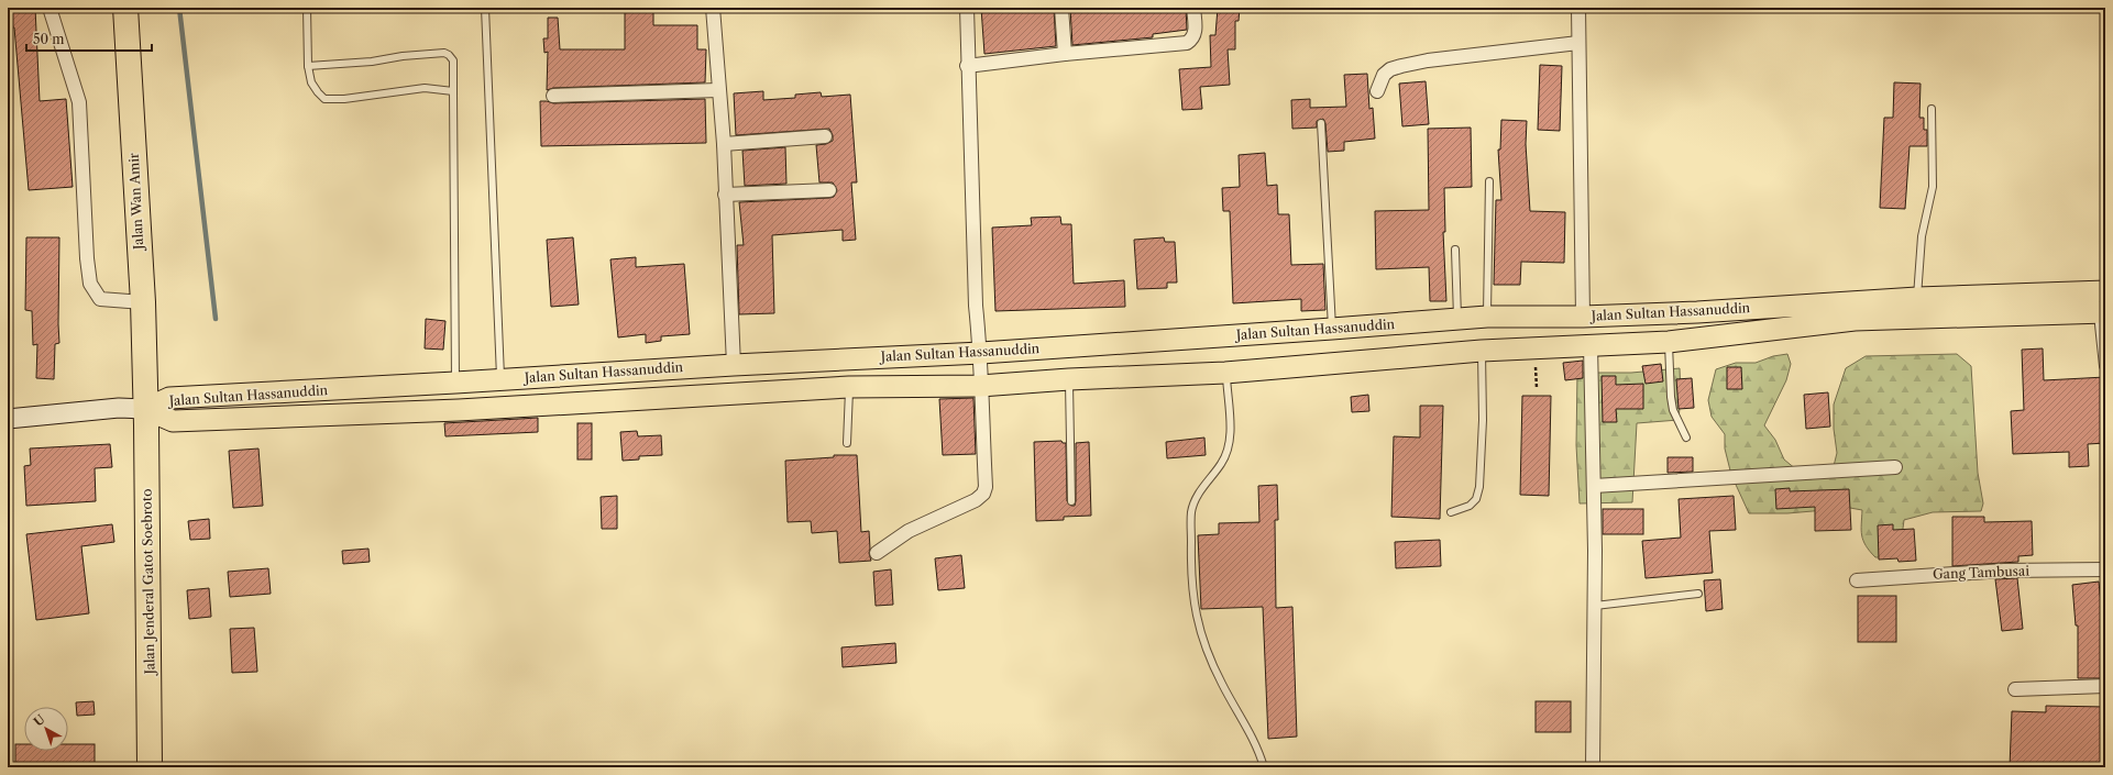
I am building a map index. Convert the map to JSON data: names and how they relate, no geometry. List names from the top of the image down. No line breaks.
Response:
{"streets":{"highway":["Jalan Wan Amir","Jalan Jenderal Gatot Soebroto"],"main road":["Jalan Sultan Hassanuddin"],"street":["Gang Tambusai"]},"crossings":[["Jalan Wan Amir","Jalan Sultan Hassanuddin"],["Jalan Wan Amir","Jalan Jenderal Gatot Soebroto"],["Jalan Sultan Hassanuddin","Jalan Jenderal Gatot Soebroto"]],"scale_bar":"50 m","north":"top left"}
